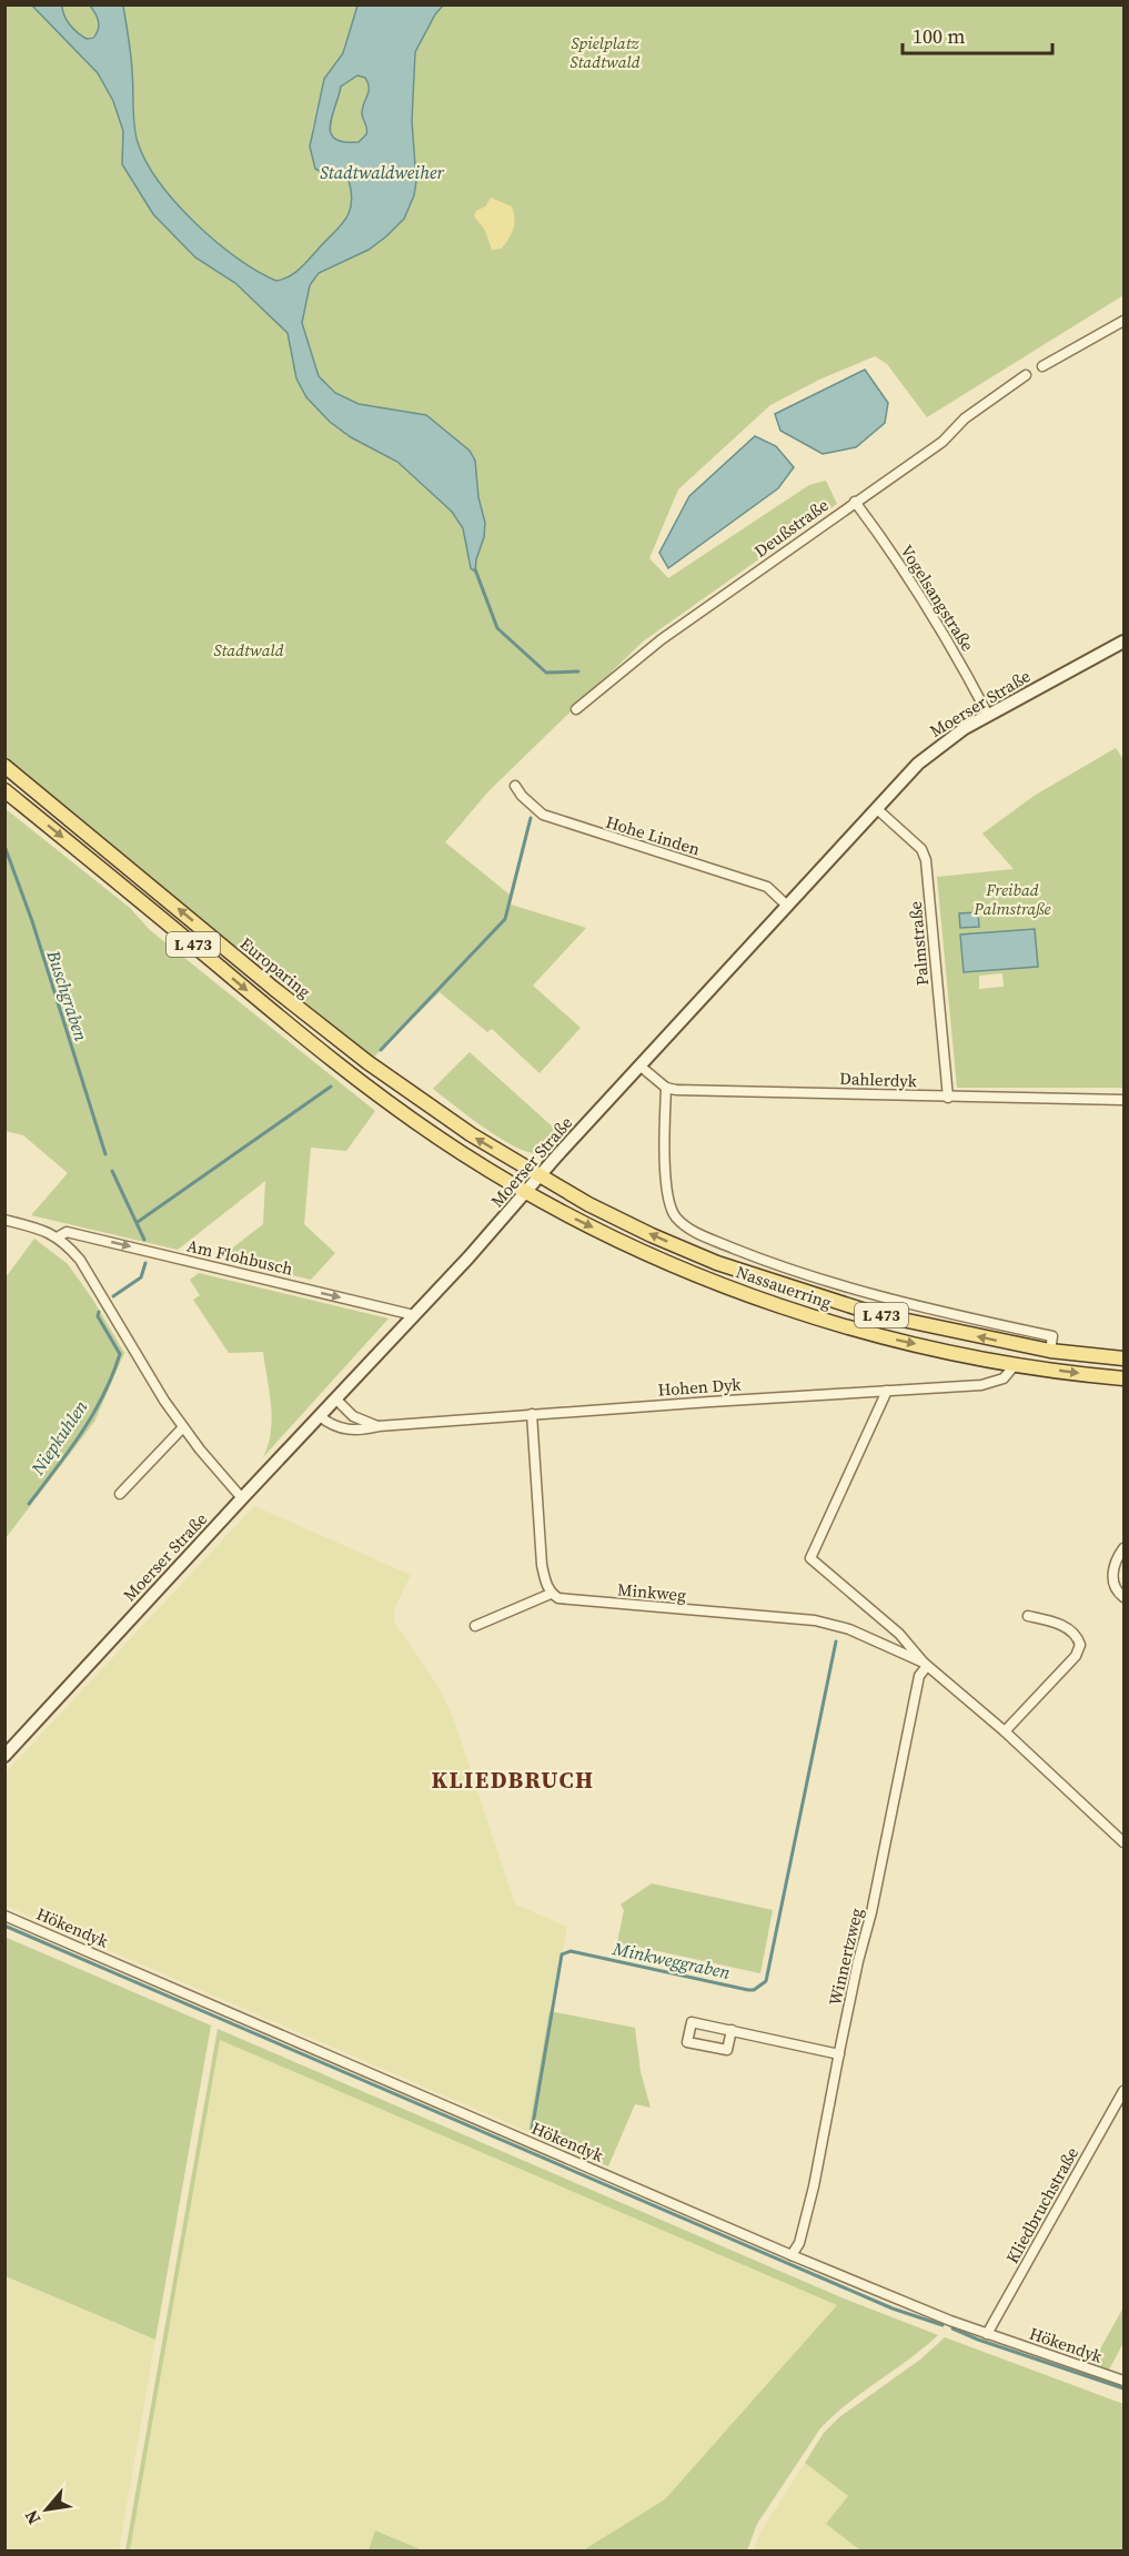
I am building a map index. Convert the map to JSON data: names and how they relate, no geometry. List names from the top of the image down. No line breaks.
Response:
{"streets":{"main road":["Moerser Straße","L 473","Europaring","Nassauerring"],"street":["Deußstraße","Vogelsangstraße","Hohe Linden","Palmstraße","Dahlerdyk","Am Flohbusch","Hohen Dyk","Minkweg","Hökendyk","Winnertzweg","Kliedbruchstraße"]},"crossings":[["Deußstraße","Vogelsangstraße"],["Vogelsangstraße","Moerser Straße"],["Moerser Straße","Hohe Linden"],["Moerser Straße","Palmstraße"],["Moerser Straße","Europaring"],["Moerser Straße","Am Flohbusch"],["Moerser Straße","Nassauerring"],["Moerser Straße","Hohen Dyk"],["Palmstraße","Dahlerdyk"],["Europaring","Nassauerring"],["Dahlerdyk","Nassauerring"],["Nassauerring","Hohen Dyk"],["Hohen Dyk","Minkweg"],["Minkweg","Winnertzweg"],["Hökendyk","Winnertzweg"],["Hökendyk","Kliedbruchstraße"]],"one_way":["Am Flohbusch"],"districts":["KLIEDBRUCH"],"water":["Stadtwaldweiher","Buschgraben","Niepkuhlen","Minkweggraben"],"parks":["Spielplatz Stadtwald","Stadtwald","Freibad Palmstraße"],"scale_bar":"100 m","north":"bottom left"}
